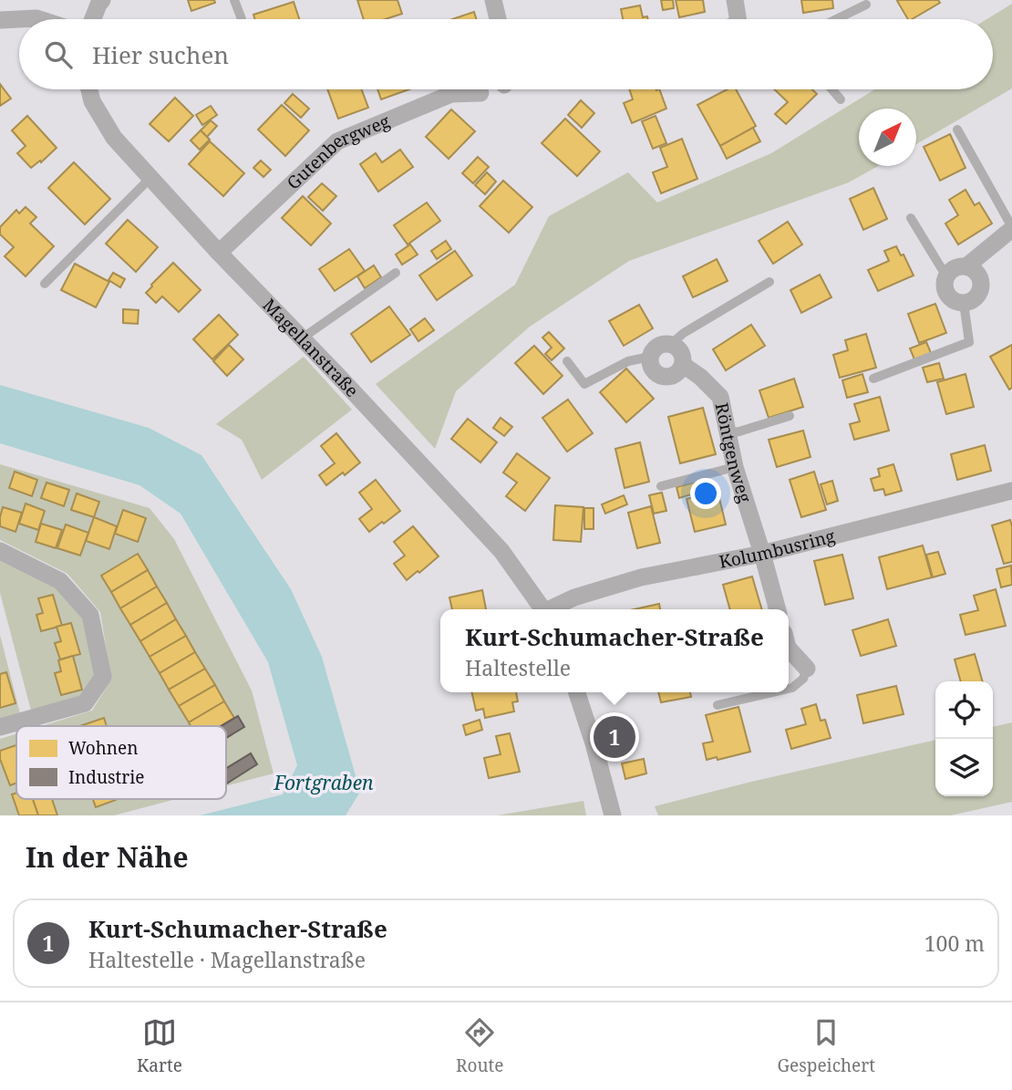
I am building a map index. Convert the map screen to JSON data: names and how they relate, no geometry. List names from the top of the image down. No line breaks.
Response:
{"streets":{"street":["Gutenbergweg","Magellanstraße","Röntgenweg","Kolumbusring"]},"crossings":[["Gutenbergweg","Magellanstraße"],["Röntgenweg","Kolumbusring"]],"water":["Fortgraben"],"legend":["Wohnen","Industrie"],"north":"top right","page":{"search":"Hier suchen","popup":["Kurt-Schumacher-Straße","Haltestelle"],"pins":"1","heading":"In der Nähe","list":[{"mark":"1","name":"Kurt-Schumacher-Straße","note":"Haltestelle · Magellanstraße","value":"100 m"}],"nav":["Karte","Route","Gespeichert"]}}
